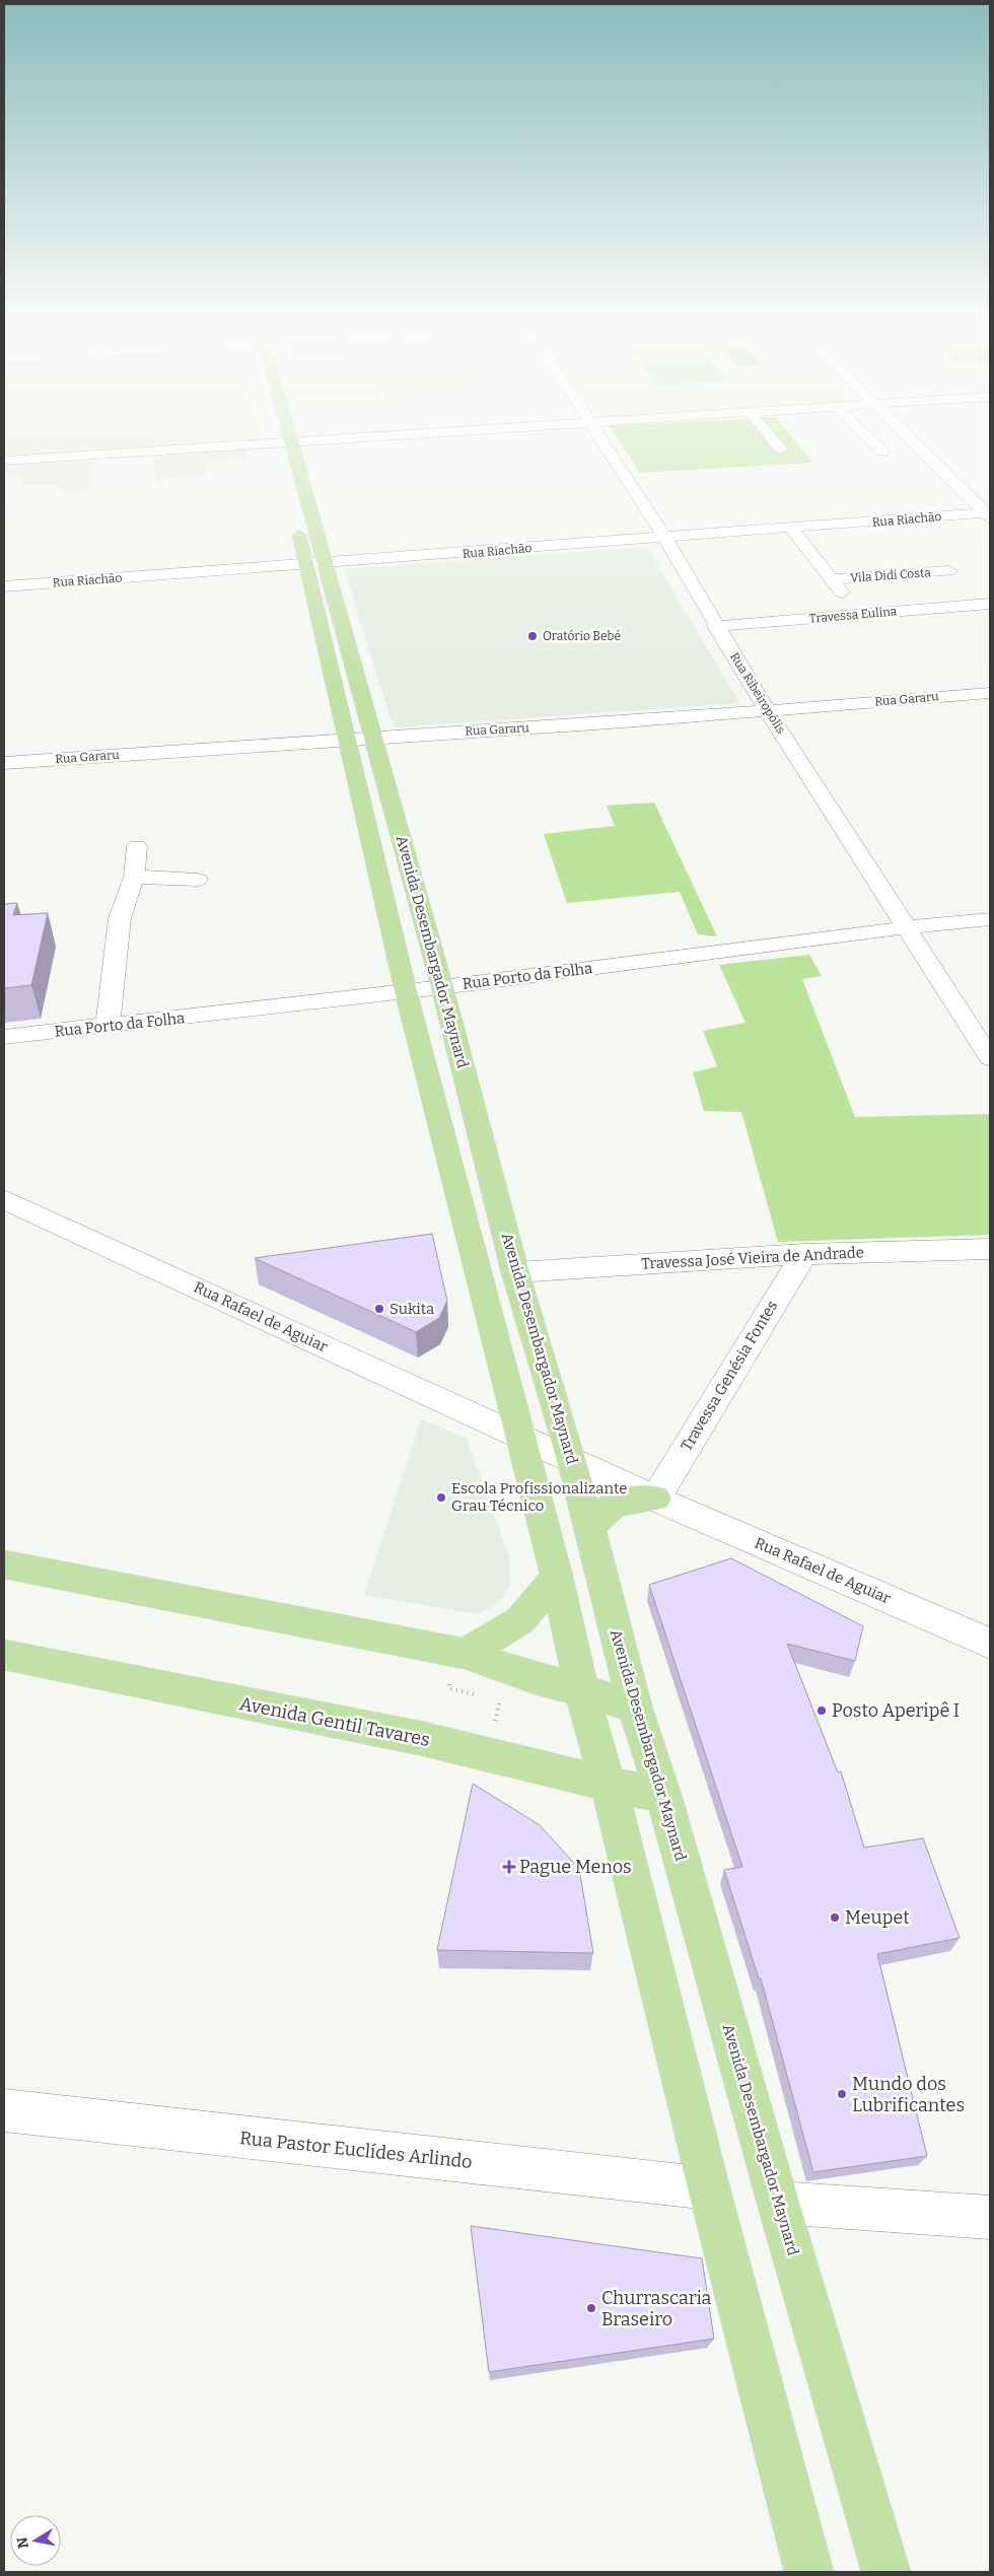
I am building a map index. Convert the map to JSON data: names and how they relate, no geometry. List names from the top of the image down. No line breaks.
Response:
{"streets":{"main road":["Avenida Desembargador Maynard","Avenida Gentil Tavares"],"street":["Rua Riachão","Vila Didi Costa","Travessa Eulina","Rua Ribeiropólis","Rua Gararu","Rua Porto da Folha","Travessa José Vieira de Andrade","Rua Rafael de Aguiar","Travessa Genésia Fontes","Rua Pastor Euclídes Arlindo"]},"crossings":[["Rua Riachão","Vila Didi Costa"],["Rua Riachão","Rua Ribeiropólis"],["Rua Riachão","Avenida Desembargador Maynard"],["Travessa Eulina","Rua Ribeiropólis"],["Rua Ribeiropólis","Rua Gararu"],["Rua Ribeiropólis","Rua Porto da Folha"],["Rua Gararu","Avenida Desembargador Maynard"],["Avenida Desembargador Maynard","Rua Porto da Folha"],["Avenida Desembargador Maynard","Travessa José Vieira de Andrade"],["Avenida Desembargador Maynard","Rua Rafael de Aguiar"],["Avenida Desembargador Maynard","Avenida Gentil Tavares"],["Avenida Desembargador Maynard","Rua Pastor Euclídes Arlindo"],["Travessa José Vieira de Andrade","Travessa Genésia Fontes"],["Rua Rafael de Aguiar","Travessa Genésia Fontes"]],"places":{"other":["Oratório Bebé","Sukita","Escola Profissionalizante Grau Técnico","Posto Aperipê I","Meupet","Mundo dos Lubrificantes","Churrascaria Braseiro"],"health":["Pague Menos"]},"north":"left"}
